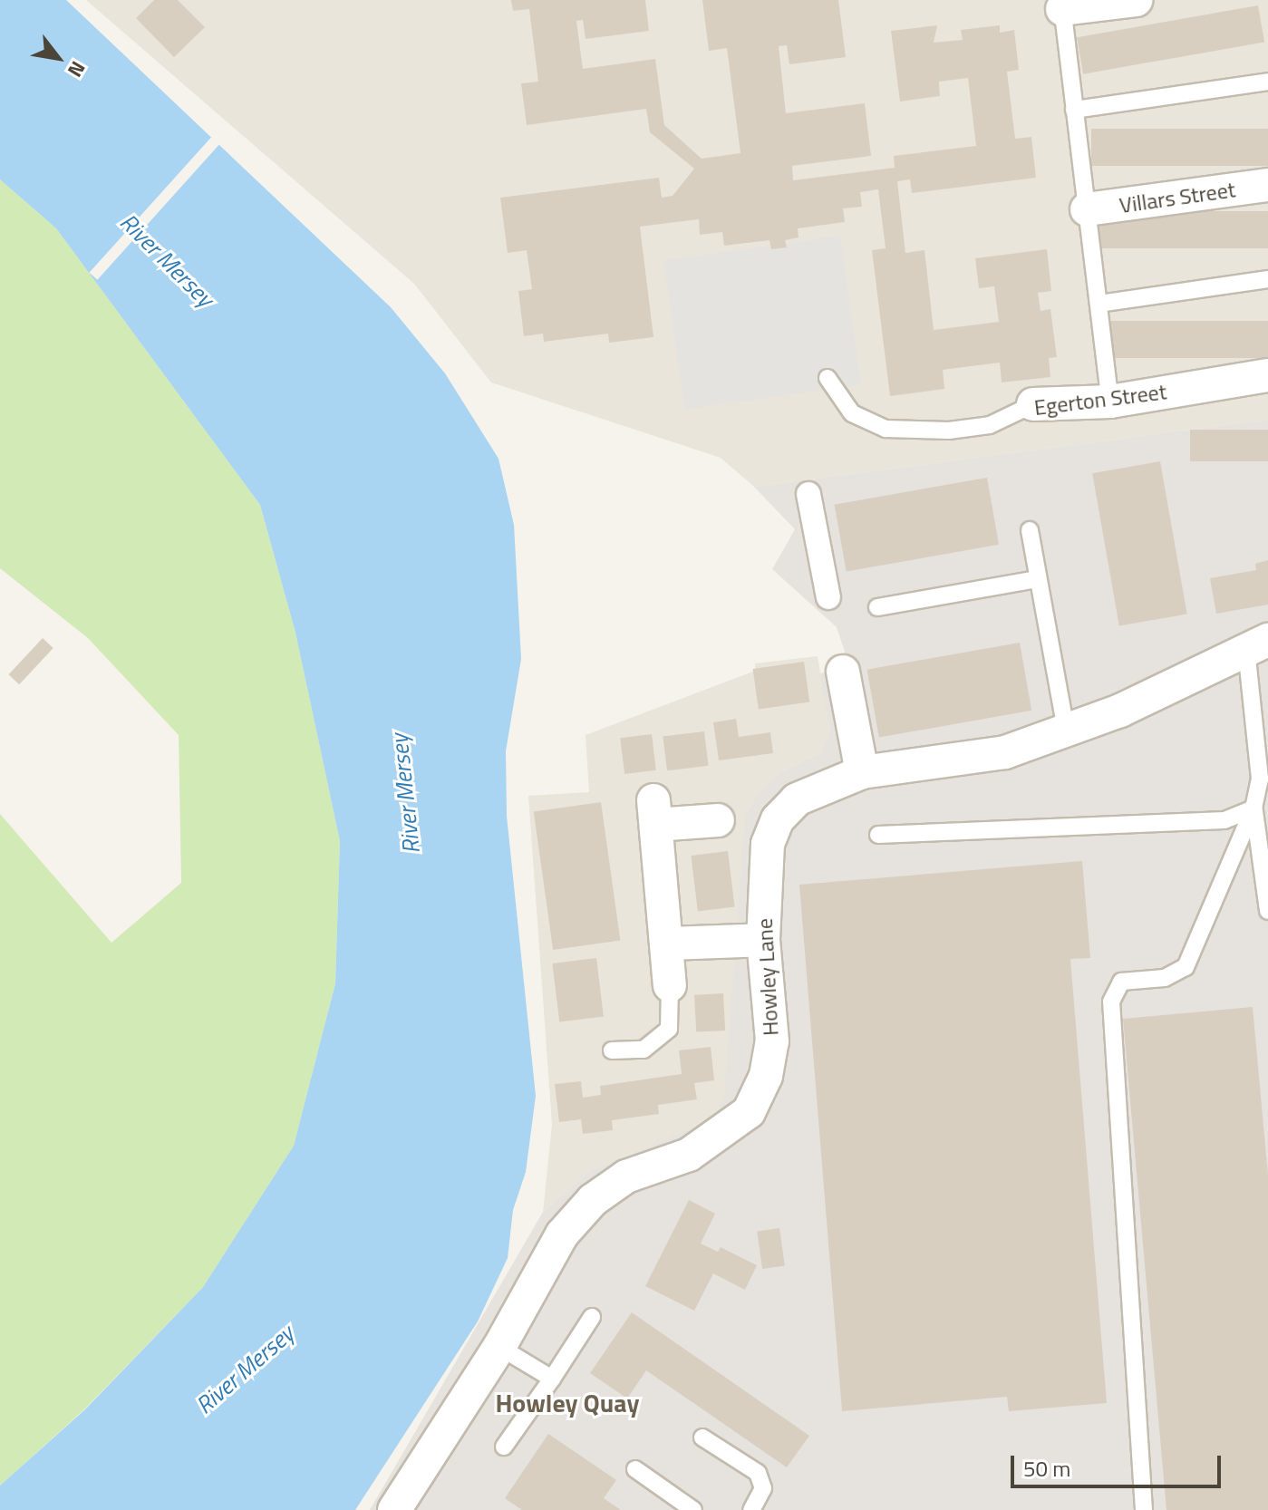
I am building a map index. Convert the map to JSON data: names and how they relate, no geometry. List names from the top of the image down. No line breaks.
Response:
{"streets":{"street":["Villars Street","Egerton Street","Howley Lane"]},"districts":["Howley Quay"],"water":["River Mersey"],"scale_bar":"50 m","north":"bottom right"}
